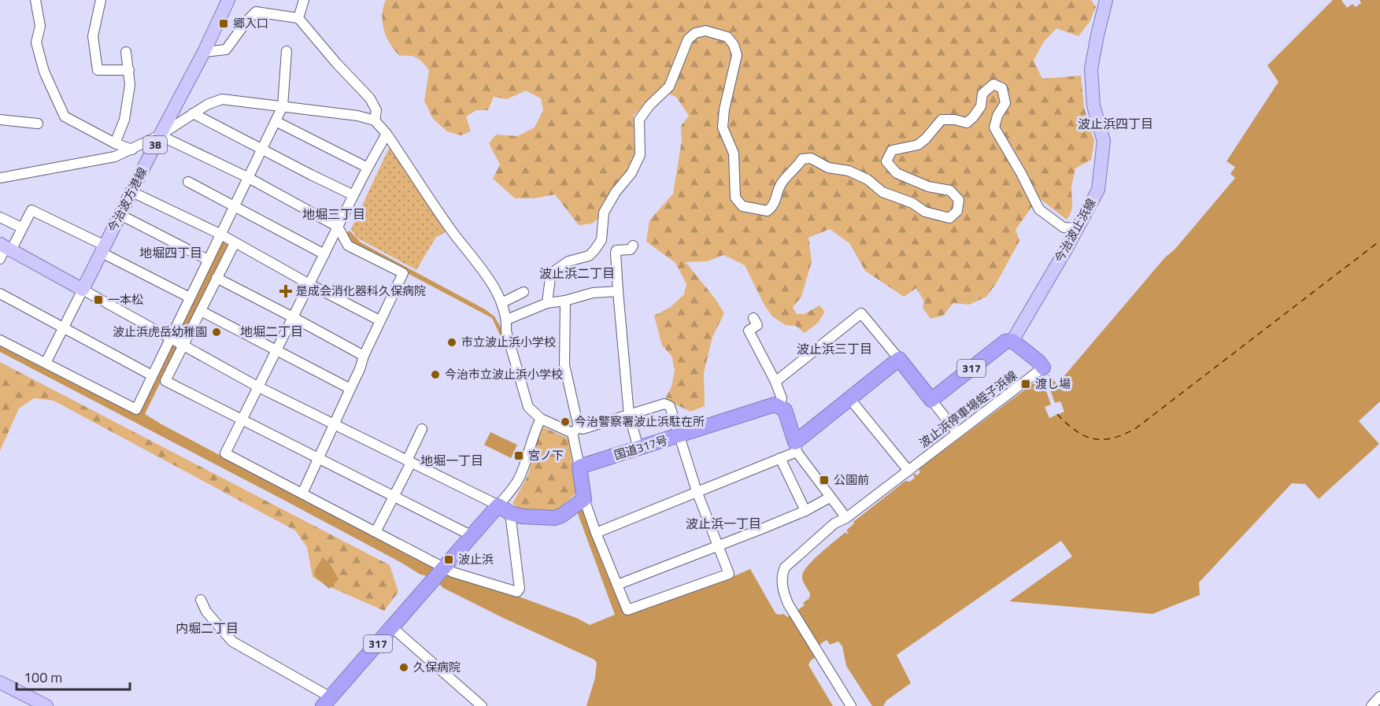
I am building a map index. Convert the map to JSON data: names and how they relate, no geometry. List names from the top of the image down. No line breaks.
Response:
{"streets":{"highway":["317","国道317号"],"main road":["38","今治波方港線","今治波止浜線"],"street":["波止浜停車場蛭子浜線"]},"crossings":[["今治波止浜線","317"]],"districts":["波止浜四丁目","地堀三丁目","地堀四丁目","波止浜二丁目","地堀二丁目","波止浜三丁目","地堀一丁目","波止浜一丁目","内堀二丁目"],"places":{"transit":["郷入口","一本松","渡し場","宮ノ下","公園前","波止浜"],"health":["是成会消化器科久保病院"],"other":["波止浜虎岳幼稚園","市立波止浜小学校","今治市立波止浜小学校","今治警察署波止浜駐在所","久保病院"]},"scale_bar":"100 m"}
